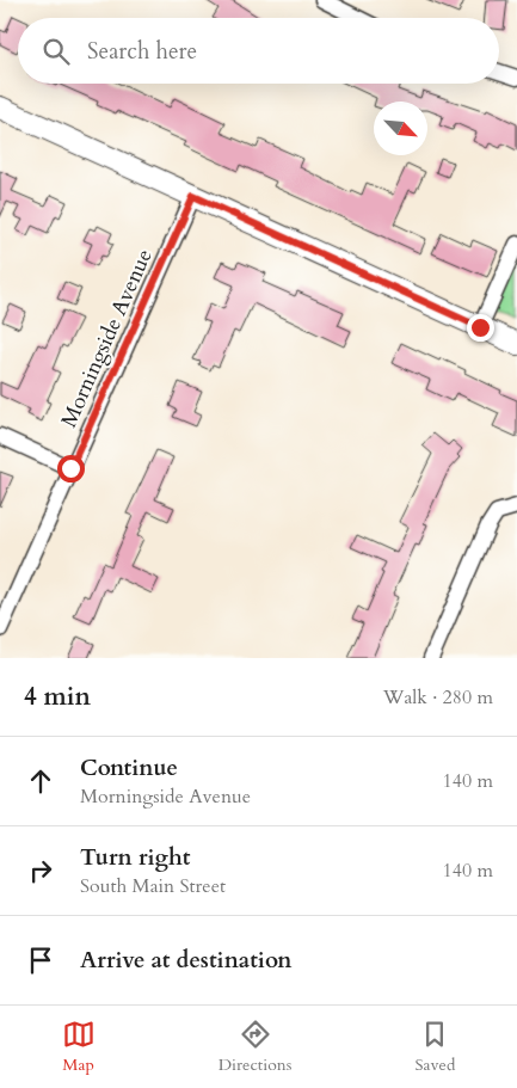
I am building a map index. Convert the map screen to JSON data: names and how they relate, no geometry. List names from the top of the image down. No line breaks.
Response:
{"streets":{"street":["Morningside Avenue"]},"north":"bottom right","page":{"search":"Search here","heading":["4 min","Walk · 280 m"],"list":[["Continue","Morningside Avenue","140 m"],["Turn right","South Main Street","140 m"],"Arrive at destination"],"nav":["Map","Directions","Saved"]}}
